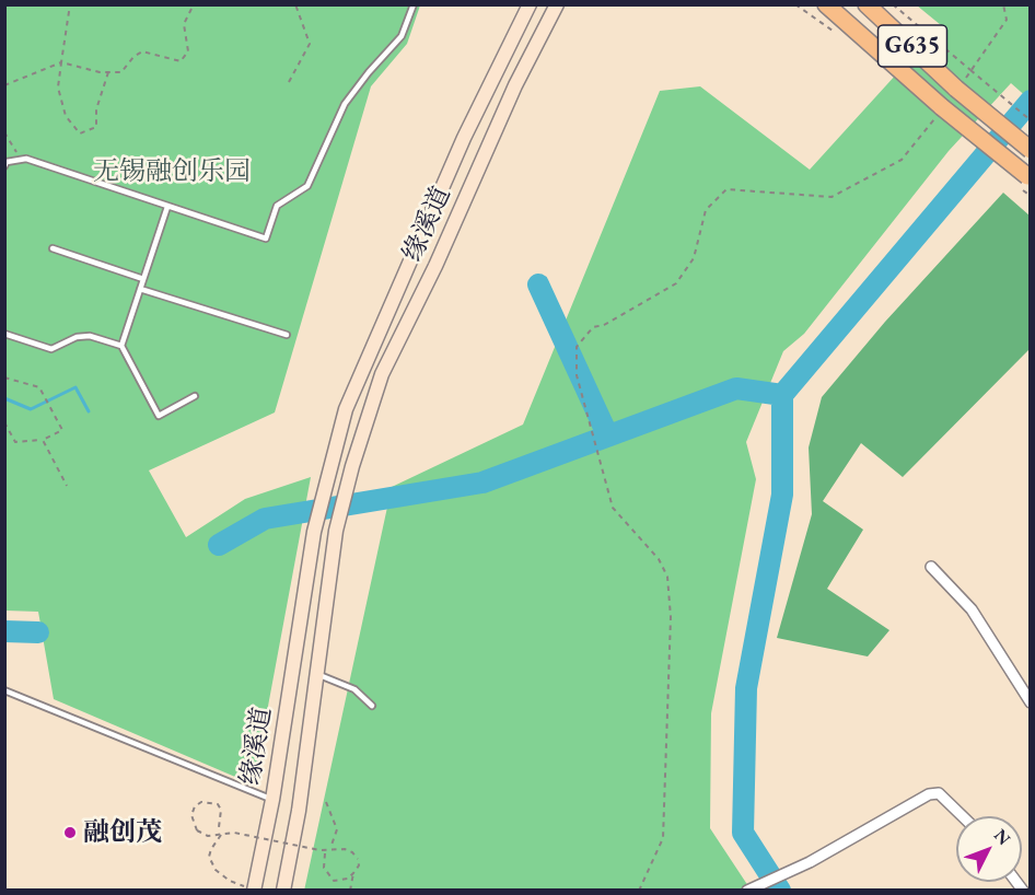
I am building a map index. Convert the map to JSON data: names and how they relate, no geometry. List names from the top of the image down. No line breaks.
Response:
{"streets":{"highway":["G635"],"main road":["缘溪道"]},"parks":["无锡融创乐园"],"places":["融创茂"],"north":"top right"}
